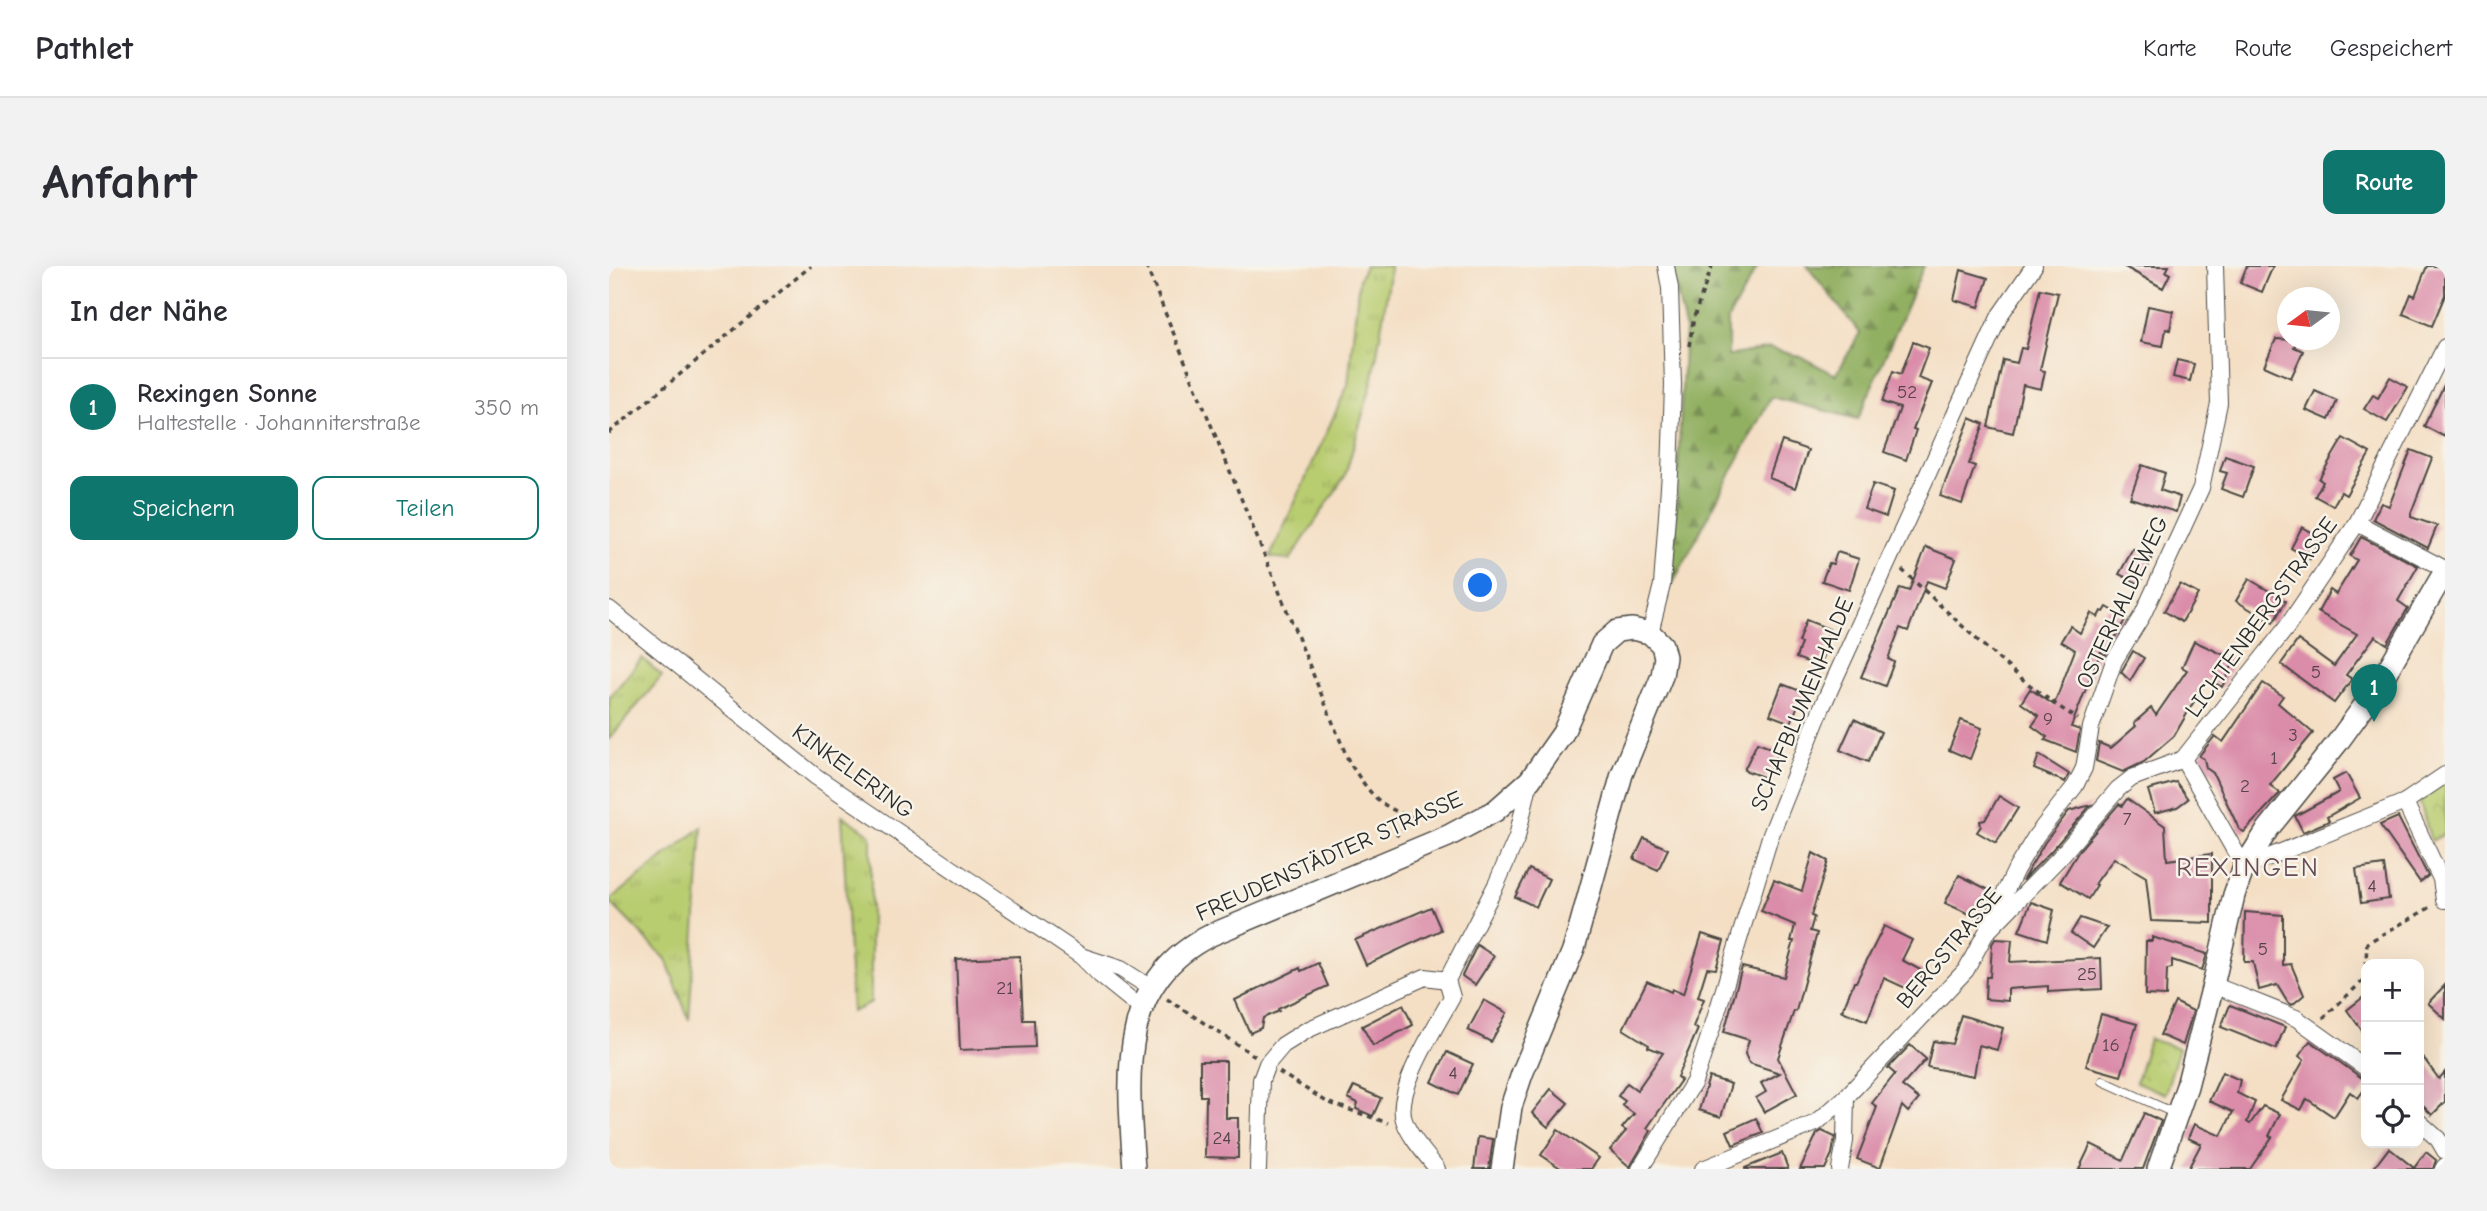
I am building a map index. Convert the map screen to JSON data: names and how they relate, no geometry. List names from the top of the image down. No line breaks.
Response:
{"streets":{"street":["OSTERHALDEWEG","LICHTENBERGSTRASSE","SCHAFBLUMENHALDE","KINKELERING","FREUDENSTÄDTER STRASSE","BERGSTRASSE"]},"crossings":[["OSTERHALDEWEG","BERGSTRASSE"],["LICHTENBERGSTRASSE","BERGSTRASSE"],["KINKELERING","FREUDENSTÄDTER STRASSE"]],"districts":["REXINGEN"],"house_numbers":["52","5","9","3","1","2","7","4","5","25","21","16","4","24"],"north":"left","page":{"header":"Pathlet","nav":["Karte","Route","Gespeichert"],"buttons":["Route",["Speichern","Teilen"]],"title":"Anfahrt","heading":"In der Nähe","list":[{"mark":"1","name":"Rexingen Sonne","note":"Haltestelle · Johanniterstraße","value":"350 m"}],"pins":"1","map_buttons":["+","−"]}}
